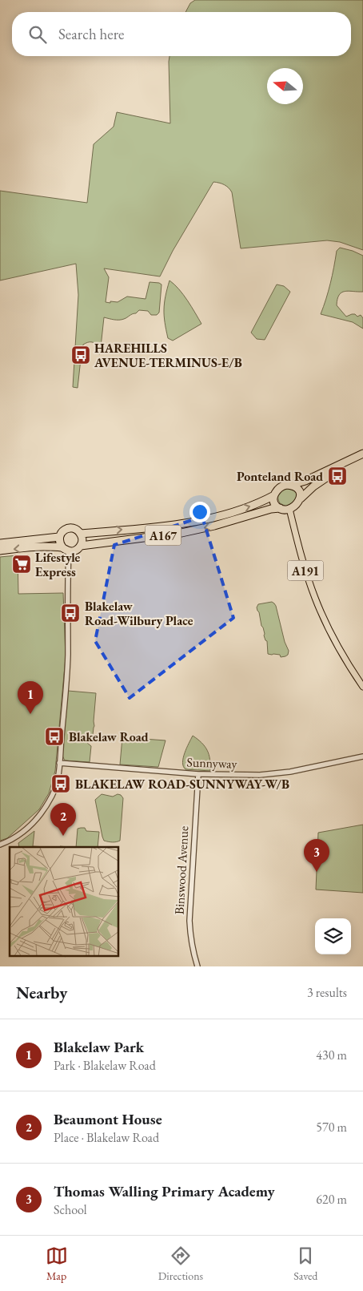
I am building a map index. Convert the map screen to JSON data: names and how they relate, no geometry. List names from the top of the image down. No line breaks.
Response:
{"streets":{"highway":["A167"],"main road":["A191"],"street":["Sunnyway","Binswood Avenue"]},"crossings":[["A167","A191"],["Sunnyway","Binswood Avenue"]],"places":{"bus stop":["HAREHILLS AVENUE-TERMINUS-E/B","Ponteland Road","Blakelaw Road-Wilbury Place","Blakelaw Road","BLAKELAW ROAD-SUNNYWAY-W/B"],"supermarket":["Lifestyle Express"]},"north":"left","page":{"search":"Search here","pins":["1","2","3"],"heading":["Nearby","3 results"],"list":[{"mark":"1","name":"Blakelaw Park","note":"Park · Blakelaw Road","value":"430 m"},{"mark":"2","name":"Beaumont House","note":"Place · Blakelaw Road","value":"570 m"},{"mark":"3","name":"Thomas Walling Primary Academy","note":"School","value":"620 m"}],"nav":["Map","Directions","Saved"]}}
